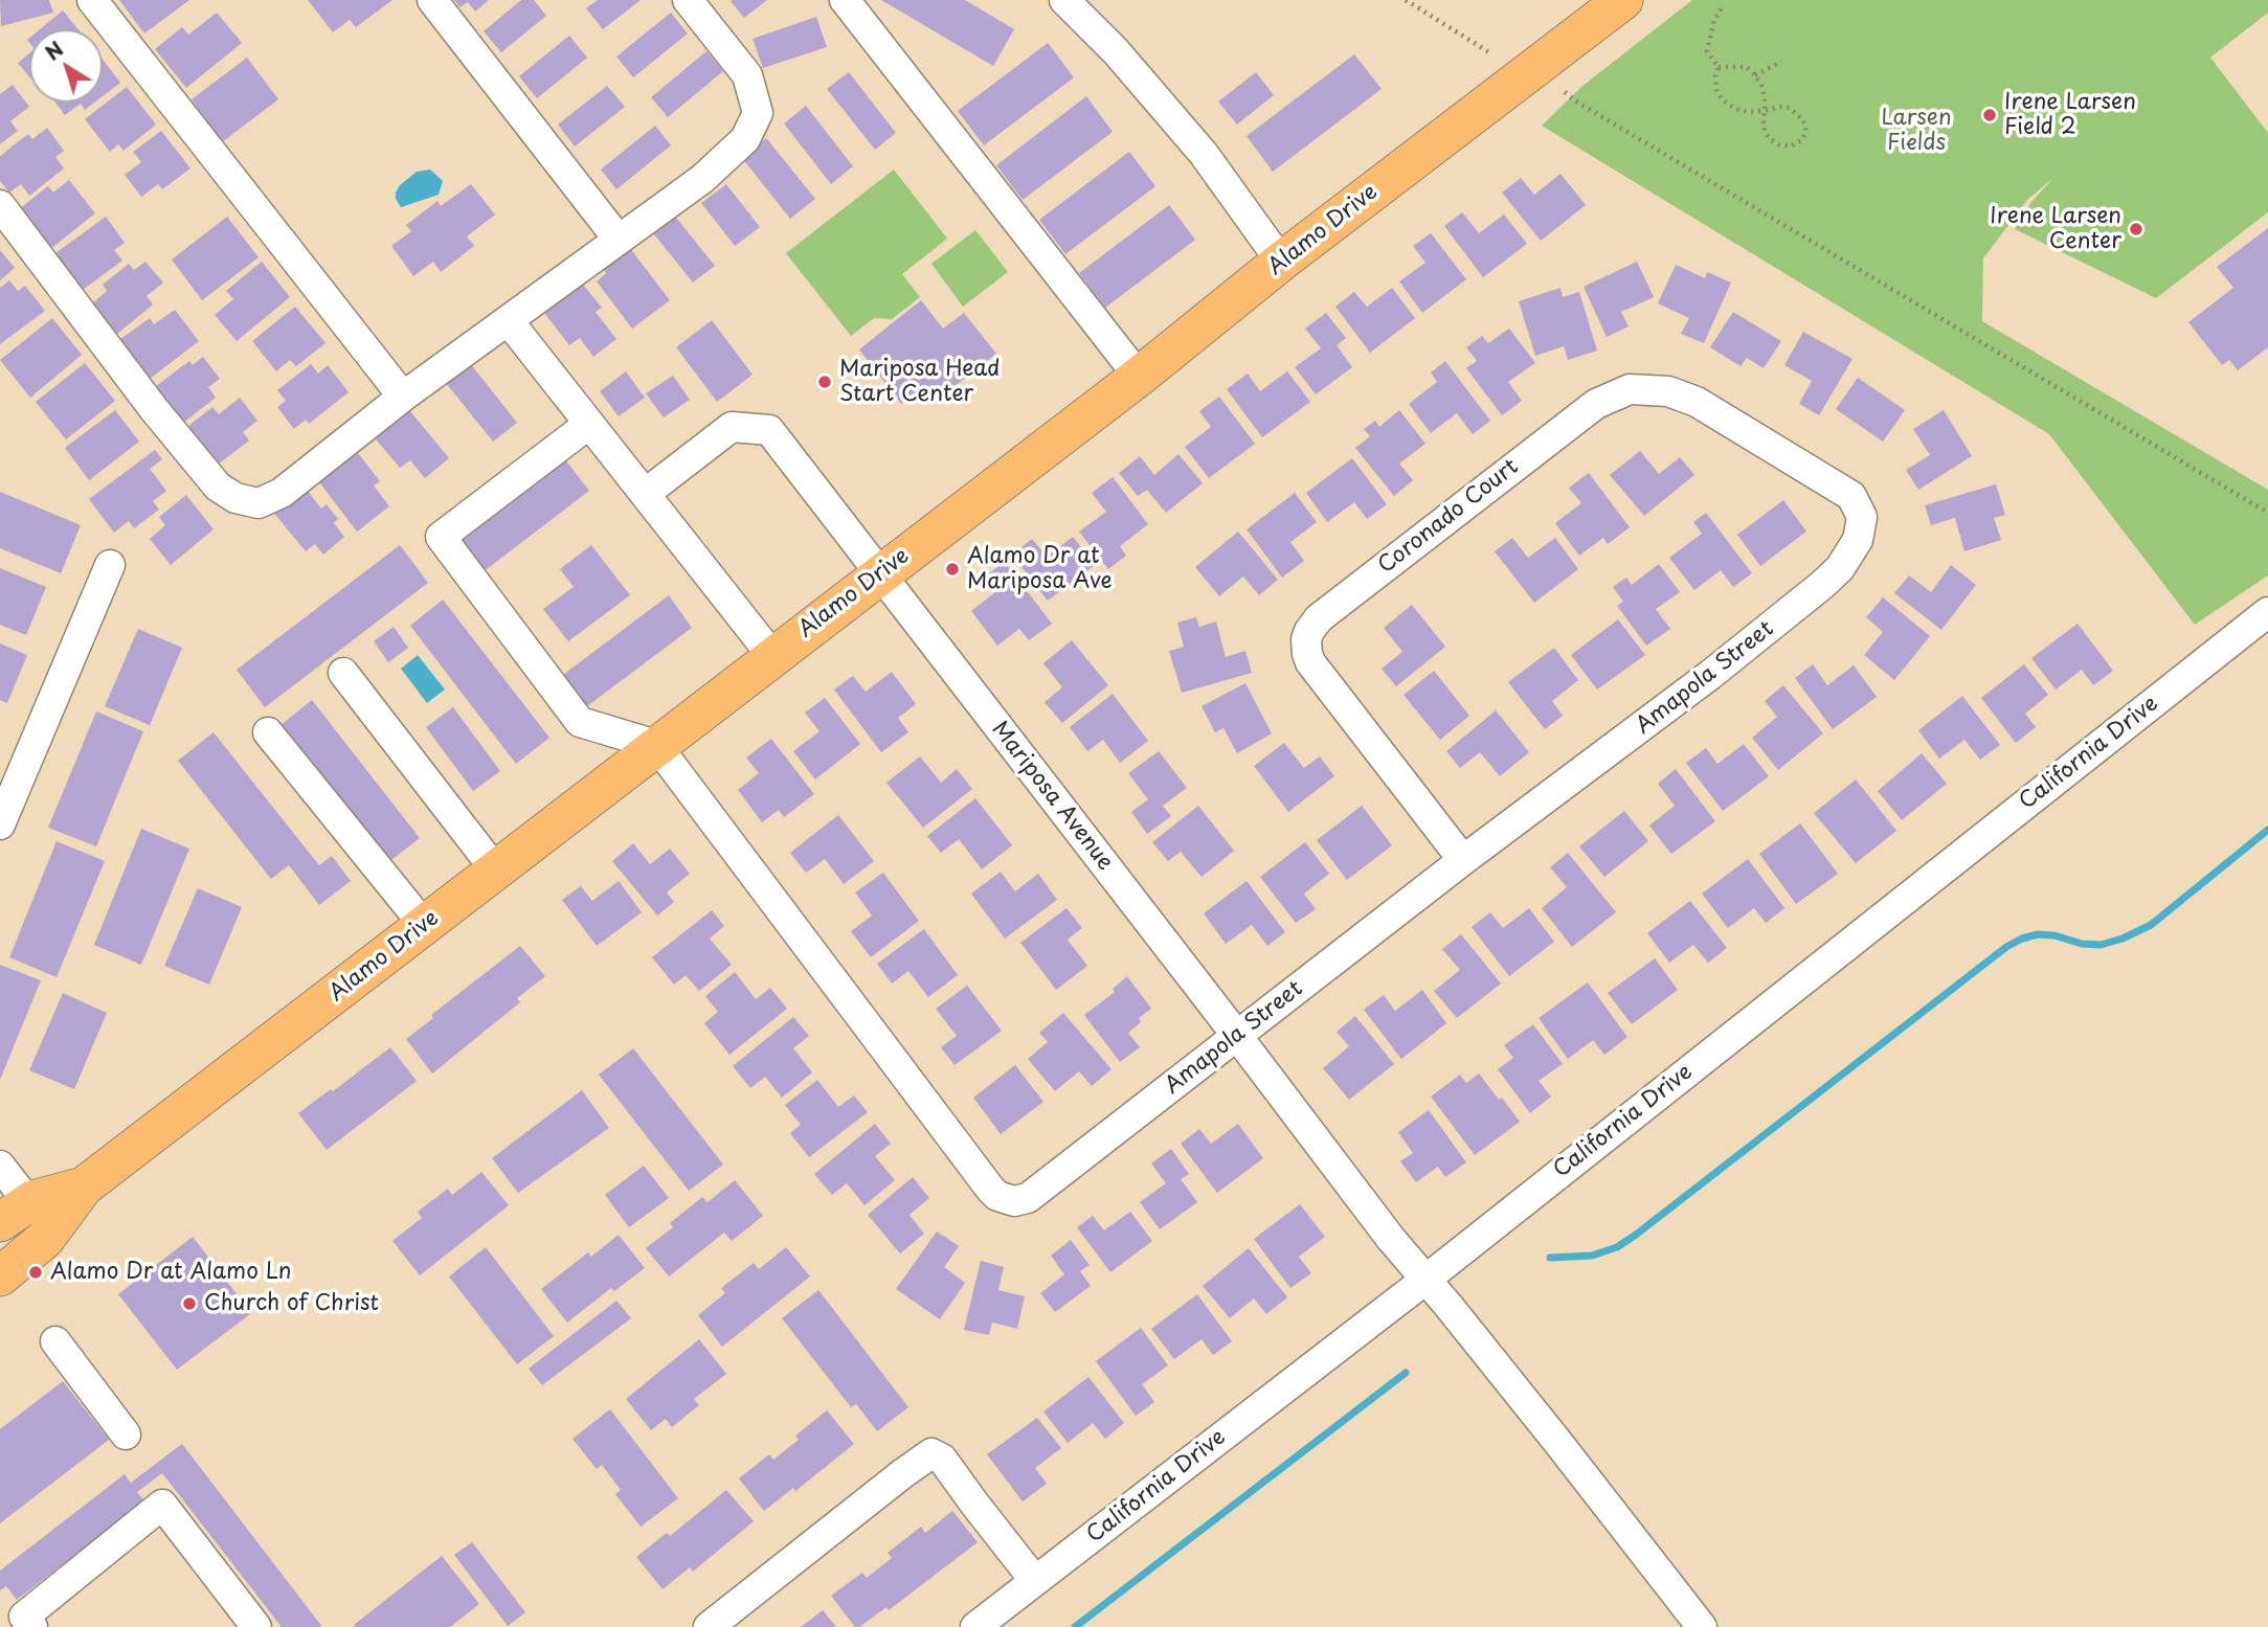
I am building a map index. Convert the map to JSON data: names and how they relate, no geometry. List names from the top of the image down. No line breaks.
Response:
{"streets":{"main road":["Alamo Drive"],"street":["Coronado Court","Amapola Street","California Drive","Mariposa Avenue"]},"crossings":[["Alamo Drive","Amapola Street"],["Alamo Drive","Mariposa Avenue"],["Coronado Court","Amapola Street"],["Amapola Street","Mariposa Avenue"],["California Drive","Mariposa Avenue"]],"parks":["Larsen Fields"],"places":["Irene Larsen Field 2","Irene Larsen Center","Mariposa Head Start Center","Alamo Dr at Mariposa Ave","Alamo Dr at Alamo Ln","Church of Christ"],"north":"top left"}
